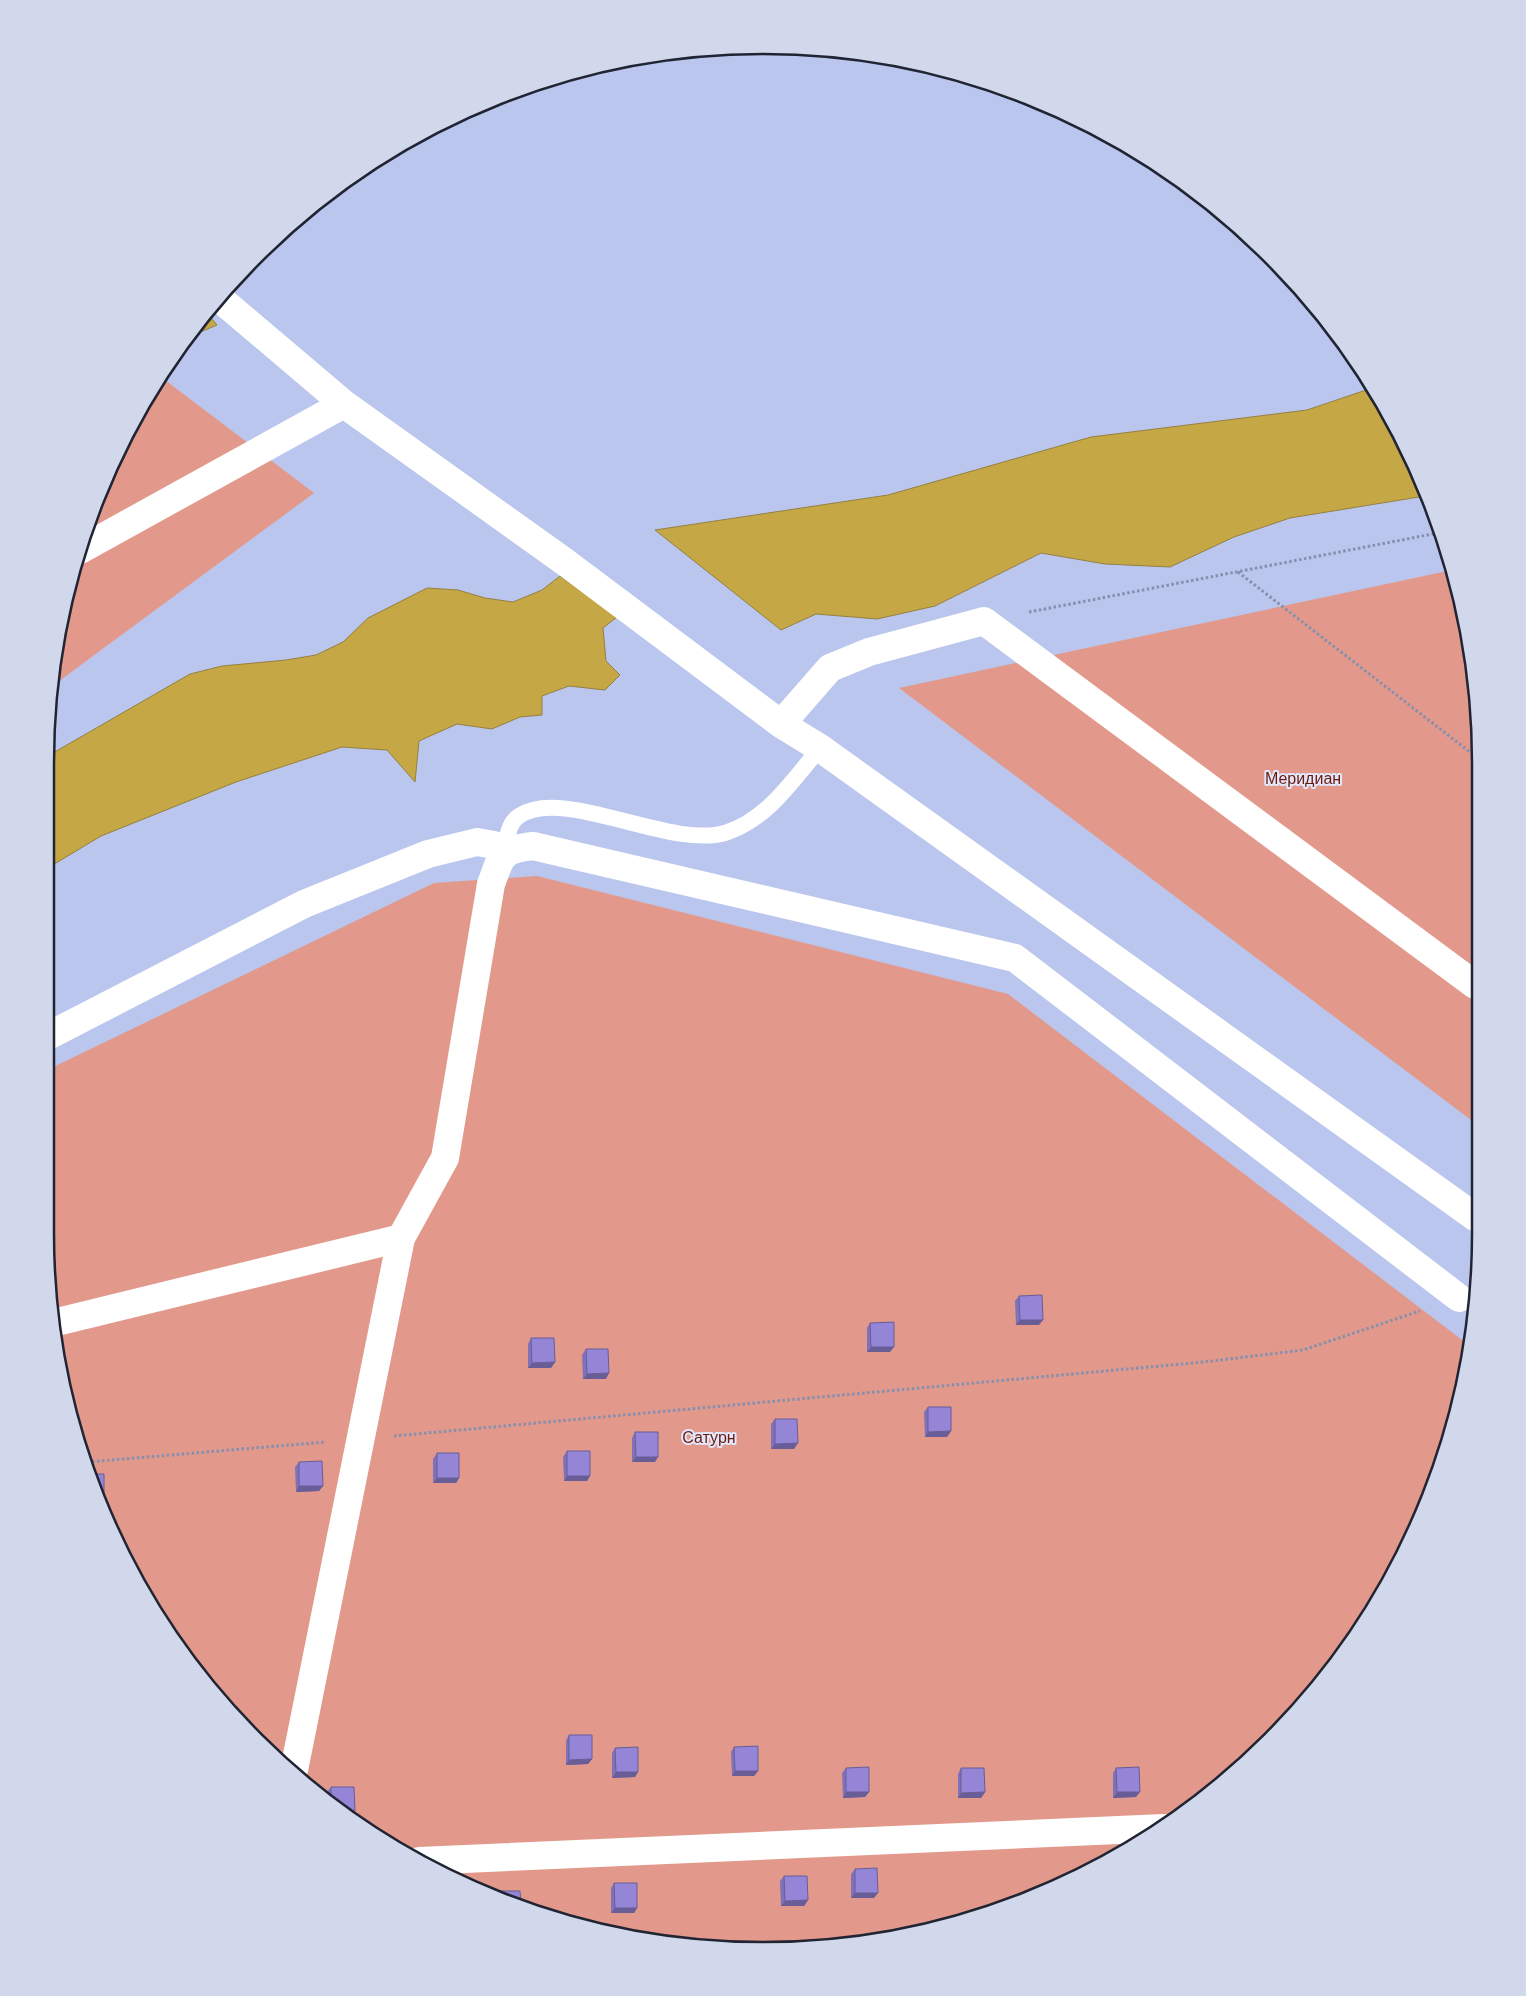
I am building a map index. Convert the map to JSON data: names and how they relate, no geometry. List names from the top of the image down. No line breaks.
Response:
{"parks":["Меридиан","Сатурн"]}
